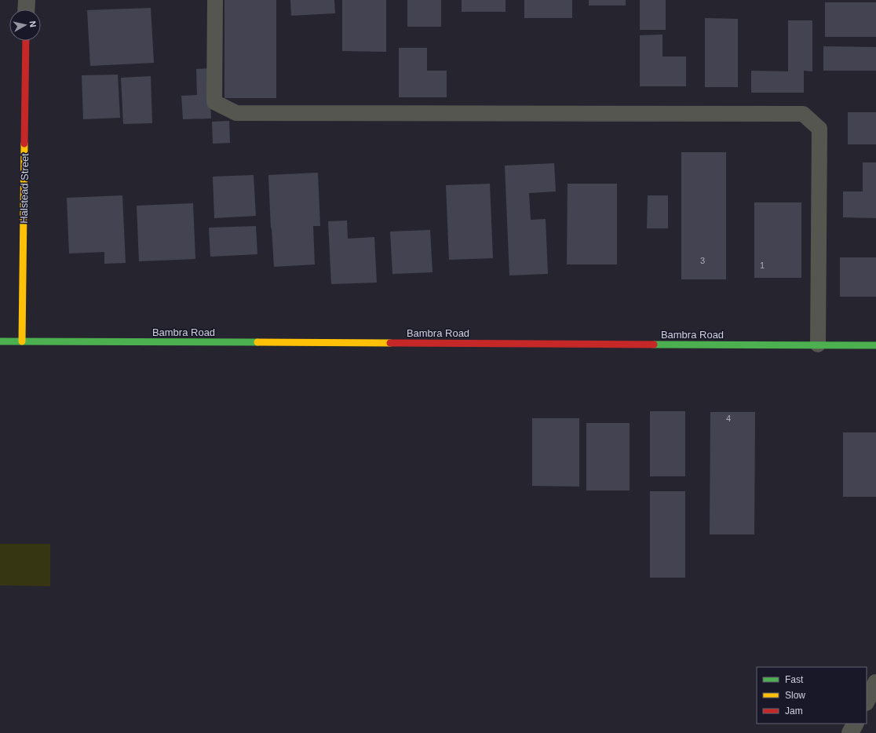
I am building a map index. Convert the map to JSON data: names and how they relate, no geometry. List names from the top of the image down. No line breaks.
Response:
{"streets":{"street":["Halstead Street","Bambra Road"]},"crossings":[["Halstead Street","Bambra Road"]],"house_numbers":["3","1","4"],"legend":["Fast","Slow","Jam"],"north":"right"}
